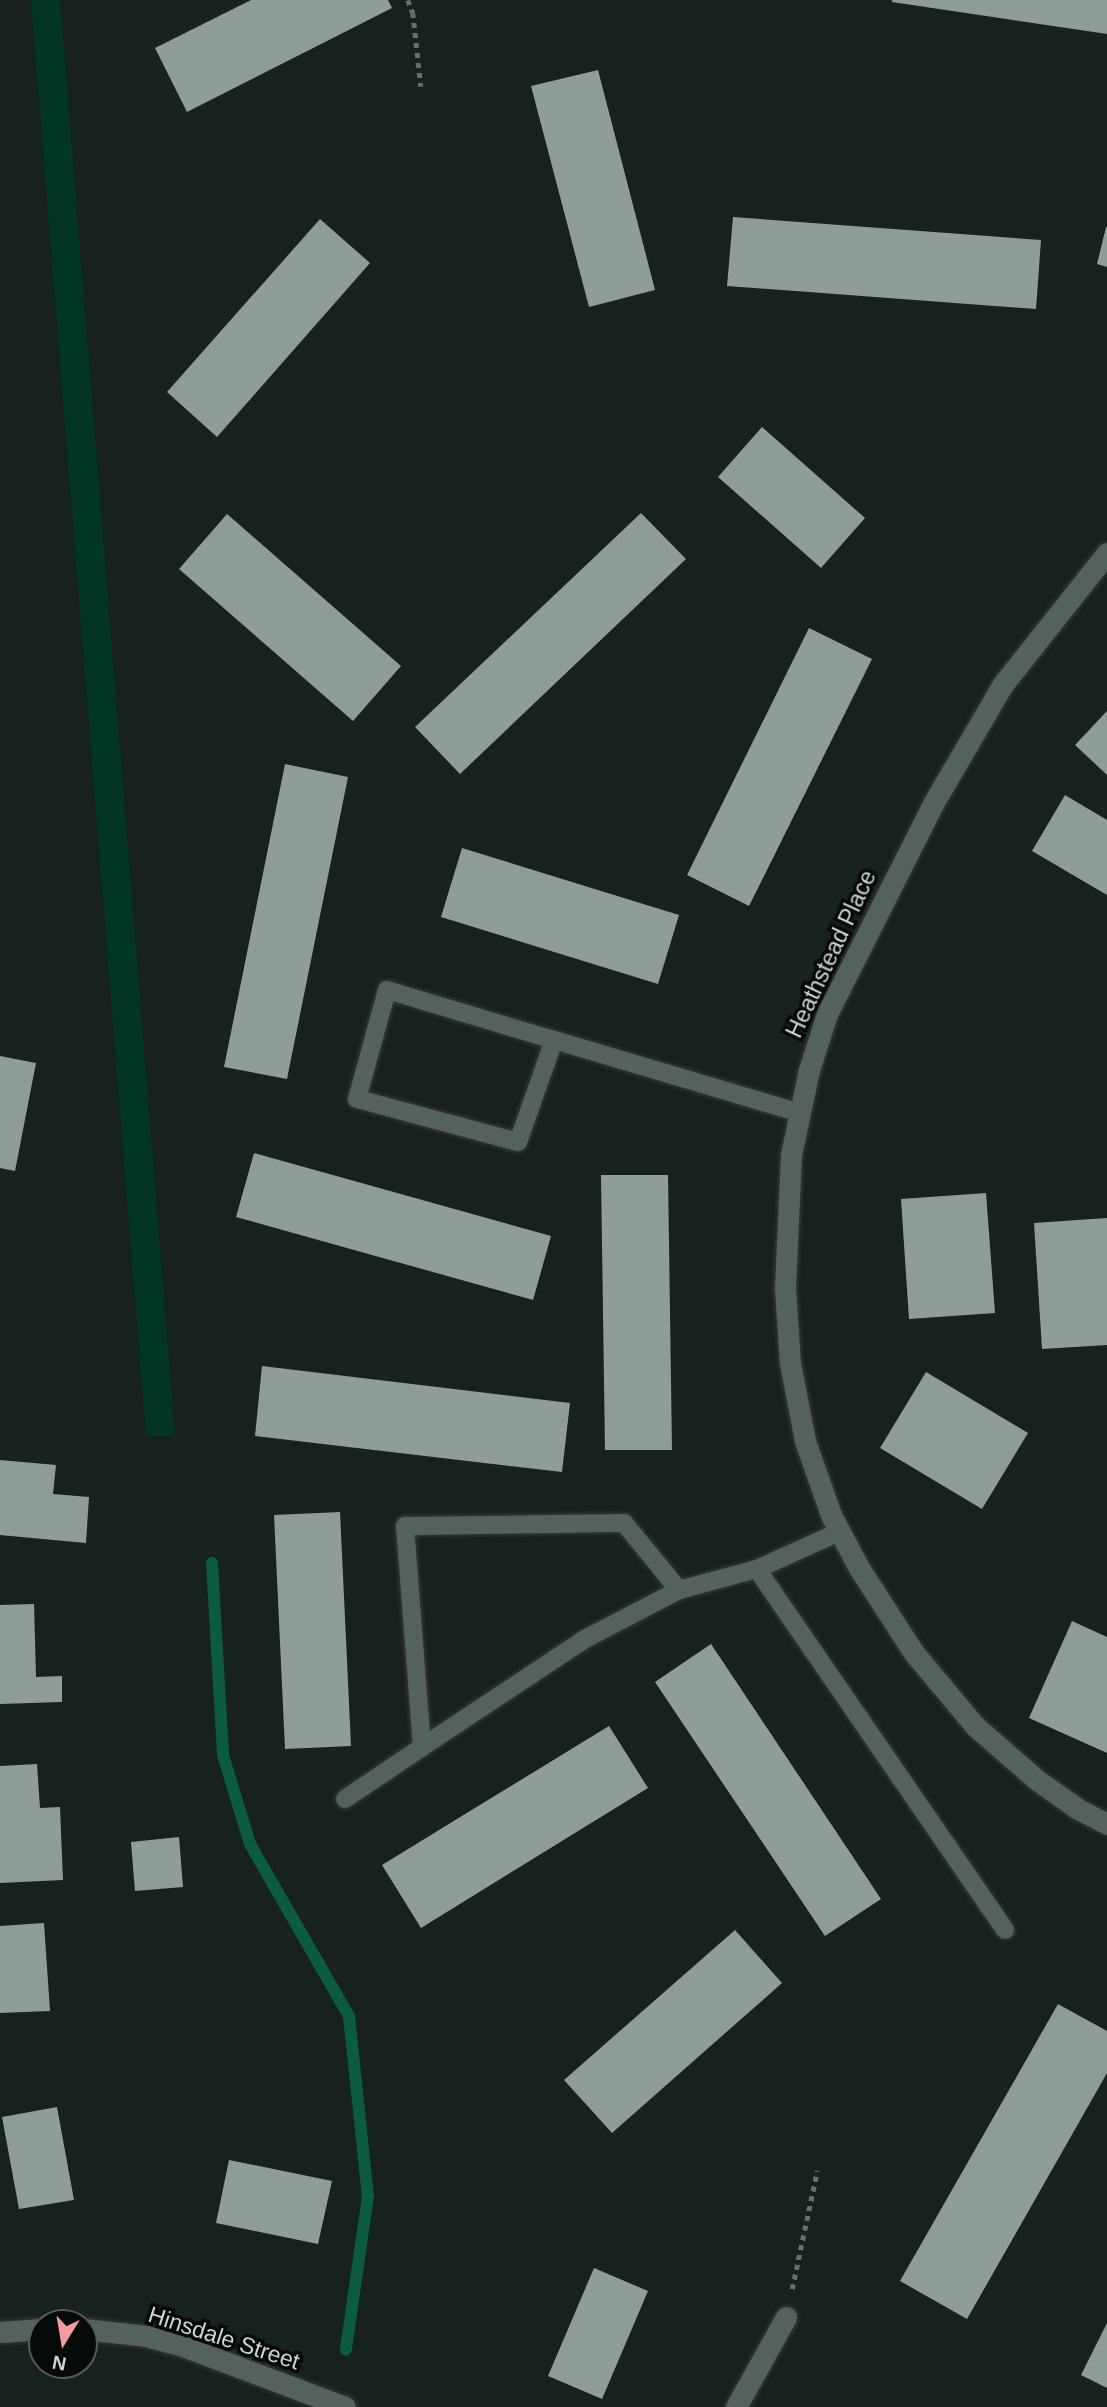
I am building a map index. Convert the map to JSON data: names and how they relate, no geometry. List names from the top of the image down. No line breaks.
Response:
{"streets":{"street":["Heathstead Place","Hinsdale Street"]},"north":"bottom"}
